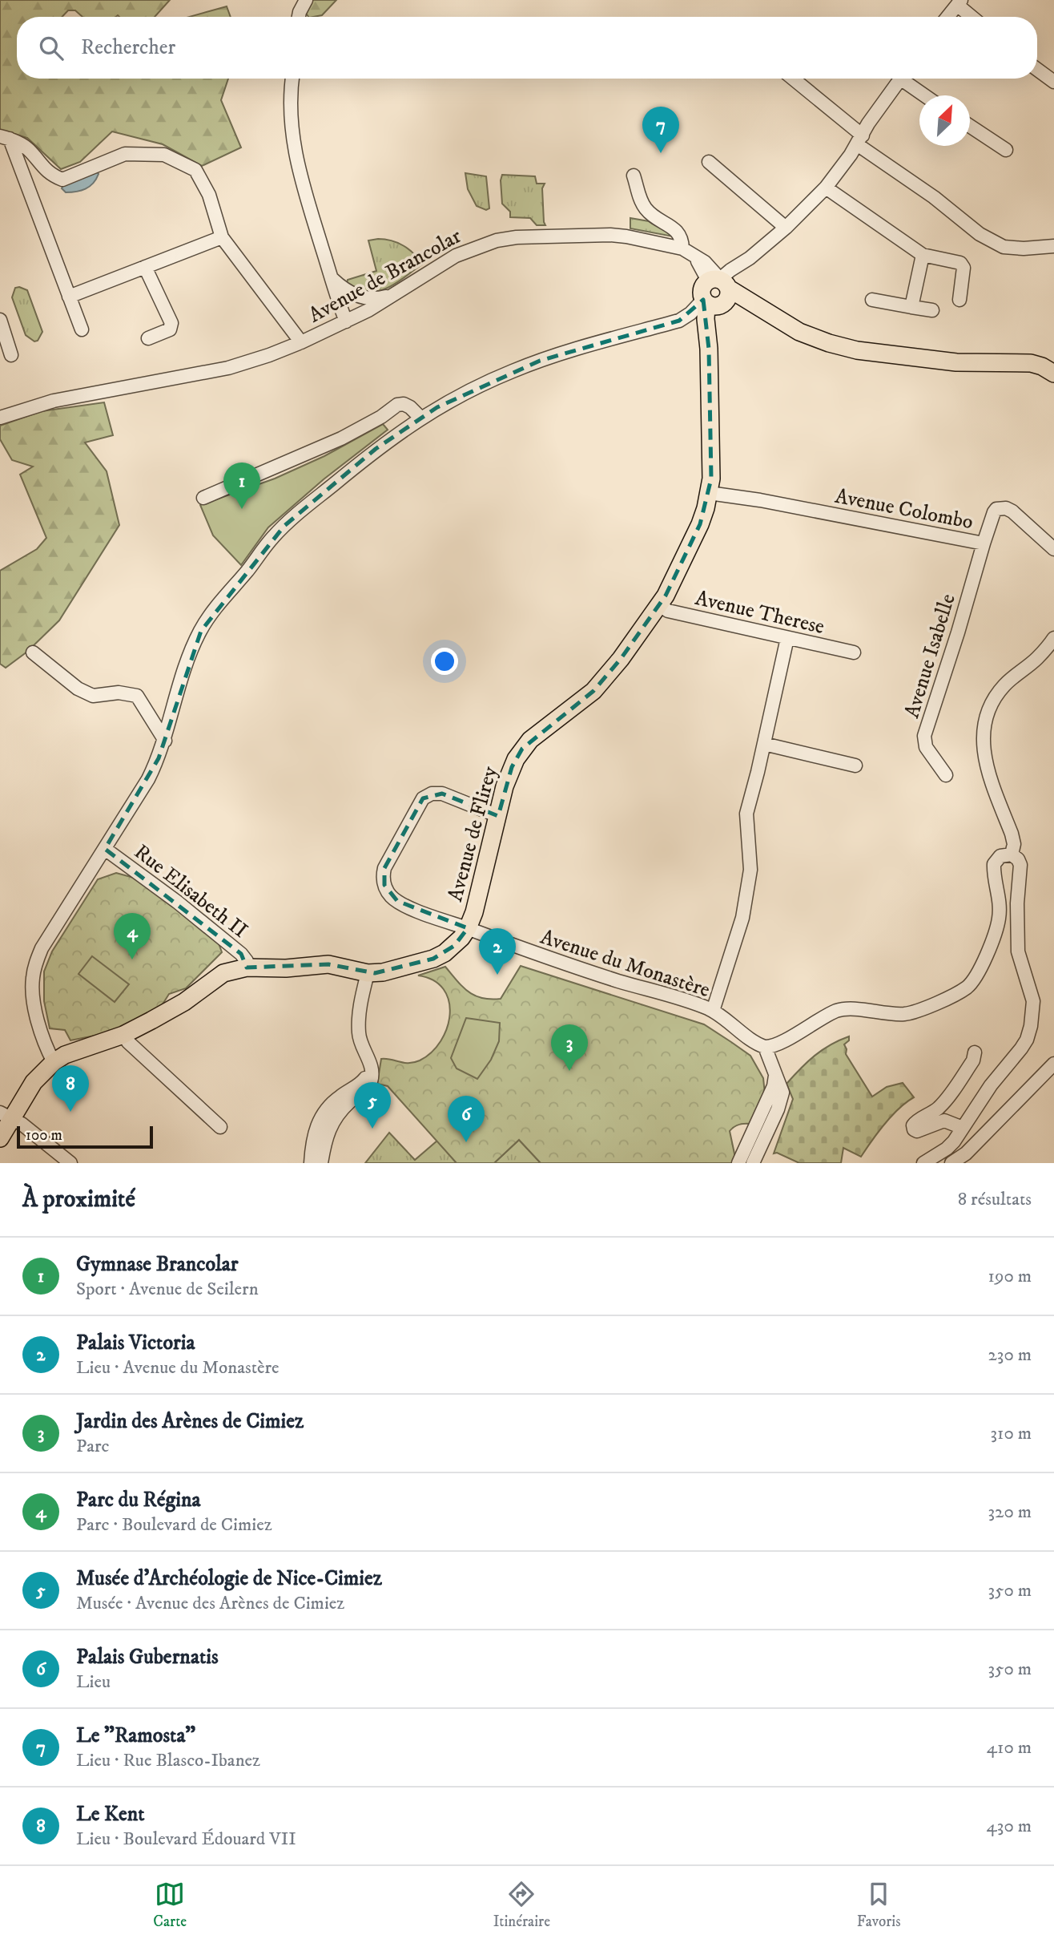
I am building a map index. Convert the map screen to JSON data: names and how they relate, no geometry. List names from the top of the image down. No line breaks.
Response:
{"streets":{"main road":["Avenue de Flirey"],"street":["Avenue de Brancolar","Avenue Colombo","Avenue Therese","Avenue Isabelle","Rue Elisabeth II","Avenue du Monastère"]},"crossings":[["Avenue Colombo","Avenue Isabelle"],["Avenue Colombo","Avenue de Flirey"],["Avenue Therese","Avenue de Flirey"],["Avenue de Flirey","Avenue du Monastère"]],"scale_bar":"100 m","north":"top right","page":{"search":"Rechercher","pins":["7","1","4","2","3","8","5","6"],"scale":"100 m","heading":["À proximité","8 résultats"],"list":[{"mark":"1","name":"Gymnase Brancolar","note":"Sport · Avenue de Seilern","value":"190 m"},{"mark":"2","name":"Palais Victoria","note":"Lieu · Avenue du Monastère","value":"230 m"},{"mark":"3","name":"Jardin des Arènes de Cimiez","note":"Parc","value":"310 m"},{"mark":"4","name":"Parc du Régina","note":"Parc · Boulevard de Cimiez","value":"320 m"},{"mark":"5","name":"Musée d'Archéologie de Nice-Cimiez","note":"Musée · Avenue des Arènes de Cimiez","value":"350 m"},{"mark":"6","name":"Palais Gubernatis","note":"Lieu","value":"350 m"},{"mark":"7","name":"Le \"Ramosta\"","note":"Lieu · Rue Blasco-Ibanez","value":"410 m"},{"mark":"8","name":"Le Kent","note":"Lieu · Boulevard Édouard VII","value":"430 m"}],"nav":["Carte","Itinéraire","Favoris"]}}
